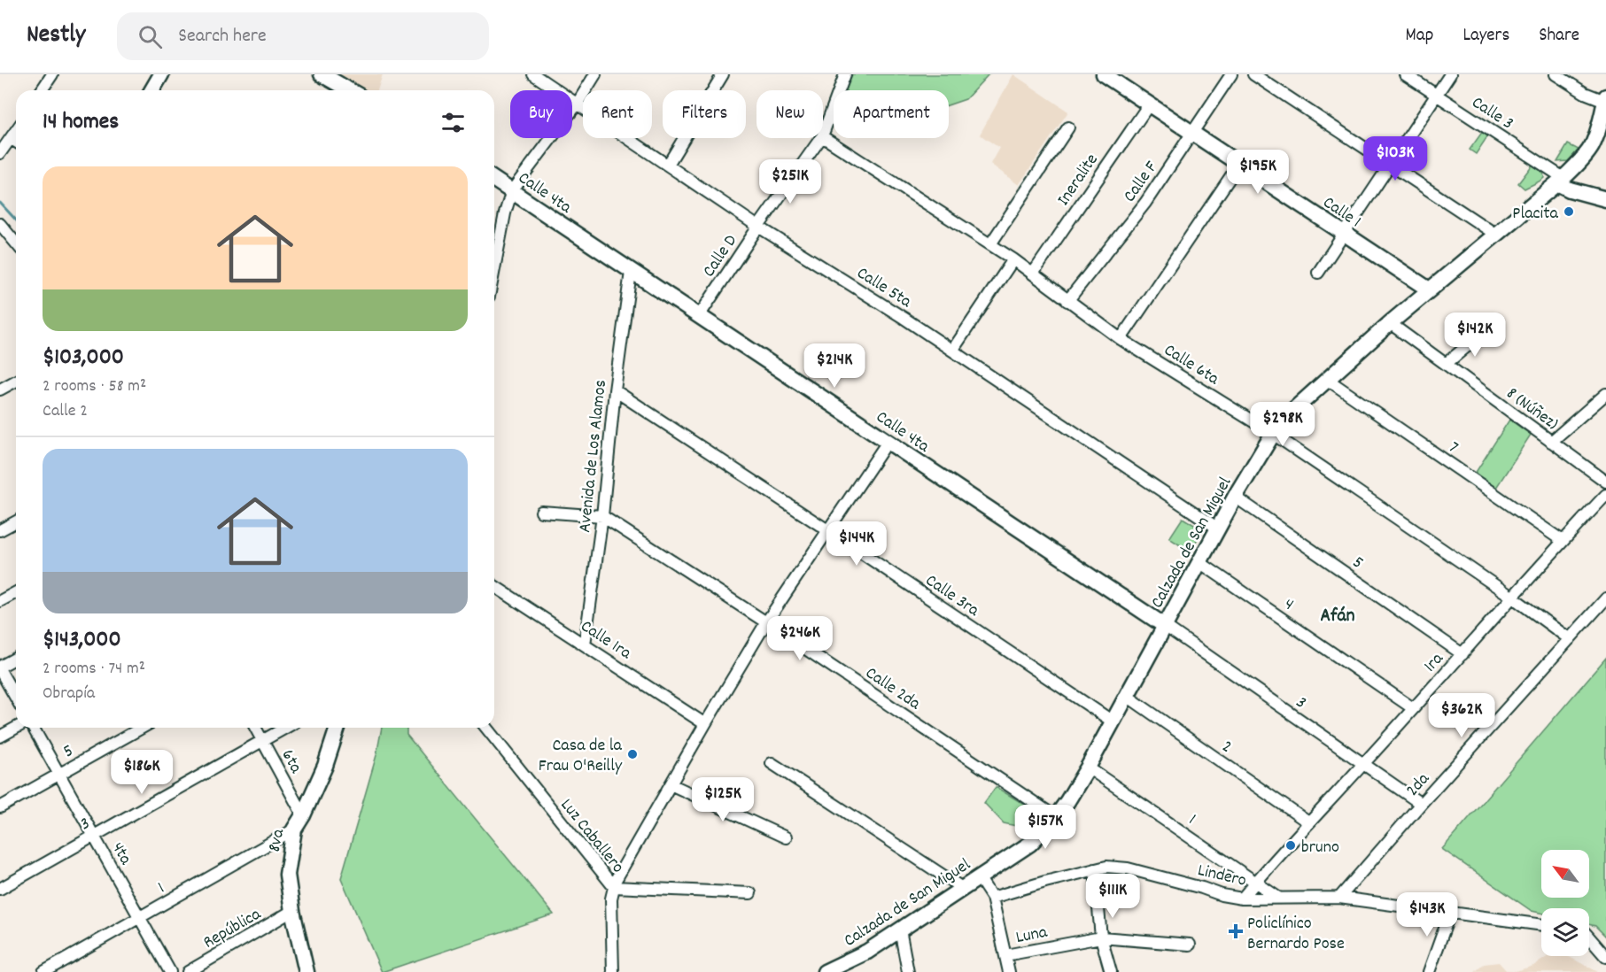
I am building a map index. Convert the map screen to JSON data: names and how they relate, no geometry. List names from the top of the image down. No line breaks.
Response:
{"streets":{"main road":["Calle 4ta","Calle 1","Calzada de San Miguel","8va"],"street":["Calle 3","Ineralite","Calle F","Calle D","Calle 5ta","Calle 6ta","8 (Núñez)","7","Avenida de Los Alamos","5","Calle 3ra","4","Calle 1ra","1ra","Calle 2da","3","2","6ta","2da","1","Luz Caballero","4ta","Lindero","República","Luna"]},"crossings":[["Calle 3","Calzada de San Miguel"],["Ineralite","Calle 1"],["Ineralite","Calle 6ta"],["Calle F","Calle 1"],["Calle F","Calle 6ta"],["Calle 4ta","Calle D"],["Calle 4ta","Avenida de Los Alamos"],["Calle 4ta","Calzada de San Miguel"],["Calle 4ta","3"],["Calle 1","Calzada de San Miguel"],["Calle D","Calle 5ta"],["Calle 5ta","Calzada de San Miguel"],["Calle 6ta","Calzada de San Miguel"],["Calle 6ta","1ra"],["Calle 6ta","2da"],["8 (Núñez)","Calzada de San Miguel"],["7","Calzada de San Miguel"],["7","1ra"],["Avenida de Los Alamos","Calle 3ra"],["Avenida de Los Alamos","Calle 1ra"],["Avenida de Los Alamos","Calle 2da"],["Calzada de San Miguel","5"],["Calzada de San Miguel","Calle 3ra"],["Calzada de San Miguel","4"],["Calzada de San Miguel","Calle 2da"],["Calzada de San Miguel","3"],["Calzada de San Miguel","2"],["Calzada de San Miguel","1"],["5","1ra"],["5","4ta"],["4","1ra"],["1ra","3"],["1ra","2"],["1ra","1"],["1ra","Lindero"],["3","6ta"],["3","2da"],["3","4ta"],["6ta","8va"],["2da","Lindero"],["1","8va"],["1","4ta"],["1","Lindero"],["8va","República"]],"districts":["Afán"],"places":{"other":["Placita","Casa de la Frau O'Reilly","bruno"],"health":["Policlínico Bernardo Pose"]},"north":"top left","page":{"header":"Nestly","search":"Search here","nav":["Map","Layers","Share"],"chip":["Buy","Rent","Filters","New","Apartment"],"heading":"14 homes","price":["$103K","$195K","$251K","$142K","$214K","$298K","$144K","$246K","$362K","$186K","$125K","$157K","$111K","$143K"],"list":[{"name":"$103,000","note":"2 rooms · 58 m² · Calle 2"},{"name":"$143,000","note":"2 rooms · 74 m² · Obrapía"}]}}
